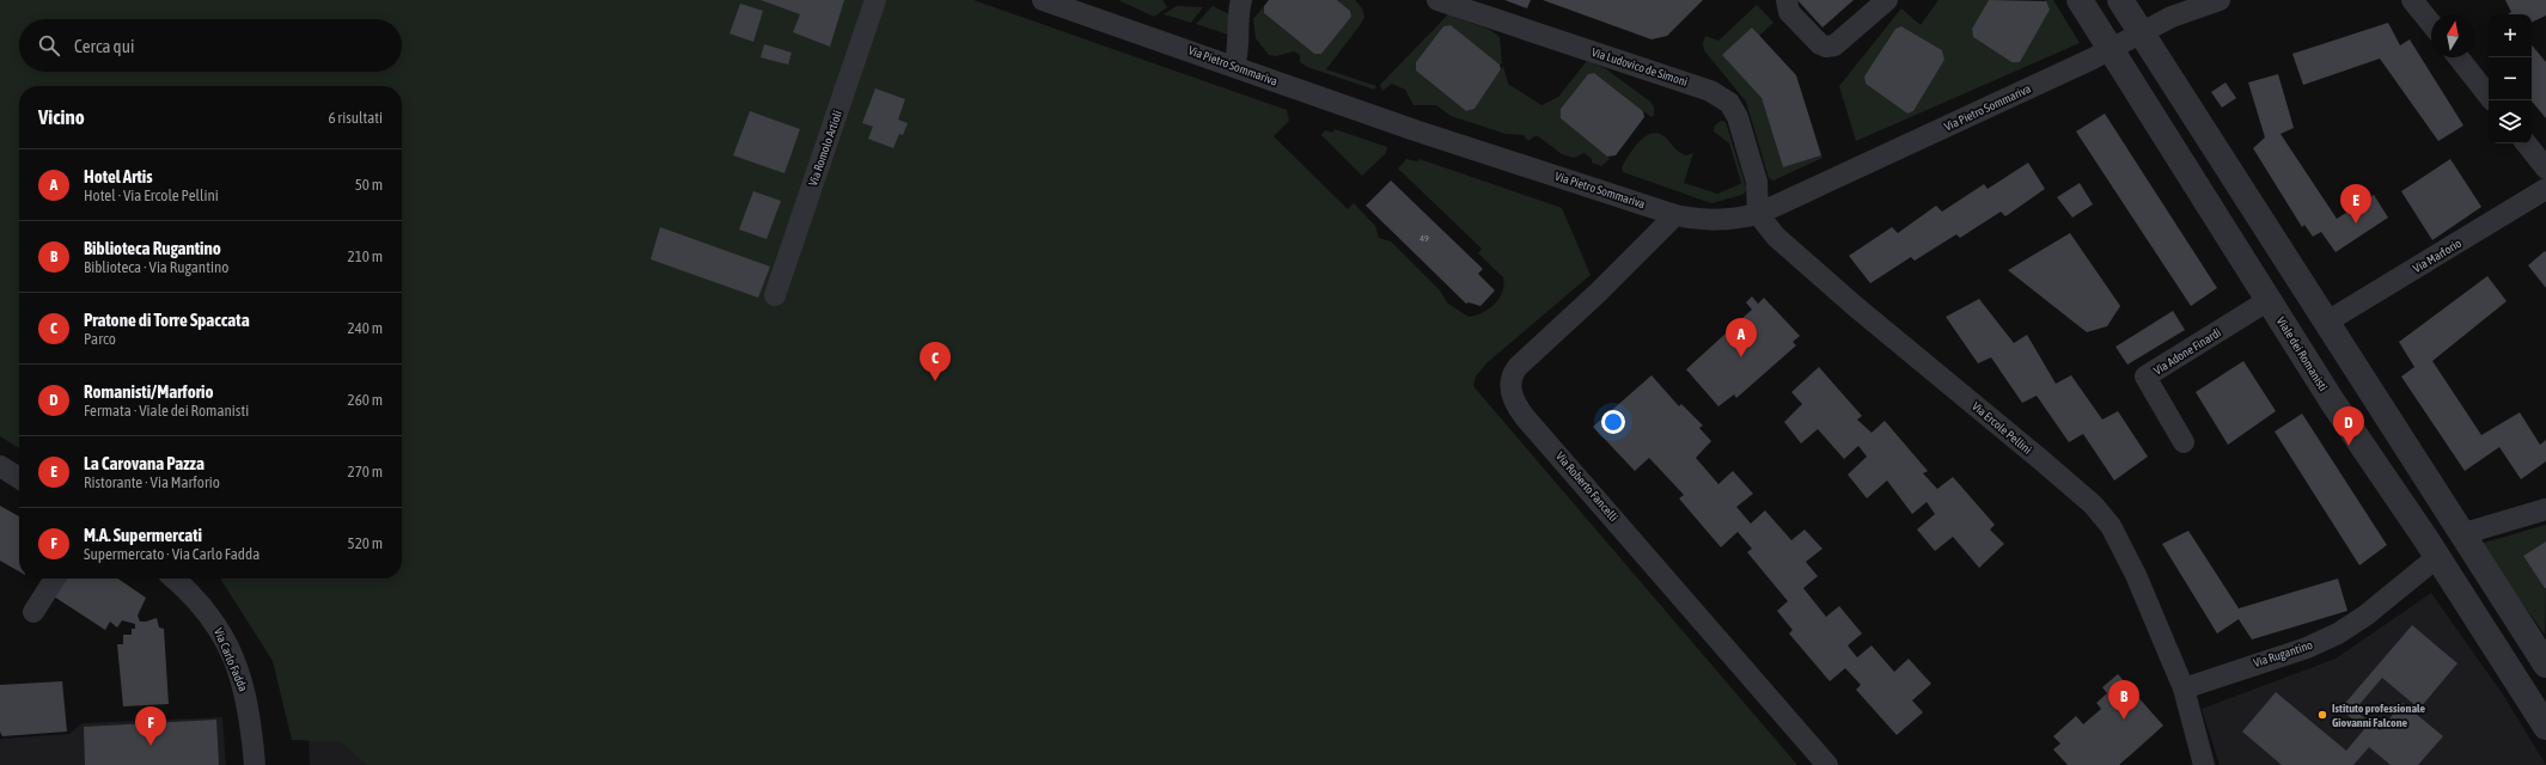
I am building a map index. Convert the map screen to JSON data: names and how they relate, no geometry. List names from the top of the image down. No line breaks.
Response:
{"streets":{"street":["Via Pietro Sommariva","Via Ludovico de Simoni","Via Romolo Artioli","Via Marforio","Via Adone Finardi","Viale dei Romanisti","Via Ercole Pellini","Via Roberto Fancelli","Via Rugantino","Via Carlo Fadda"]},"crossings":[["Via Pietro Sommariva","Via Ludovico de Simoni"],["Via Pietro Sommariva","Viale dei Romanisti"],["Via Pietro Sommariva","Via Ercole Pellini"],["Via Pietro Sommariva","Via Roberto Fancelli"],["Via Ludovico de Simoni","Via Ercole Pellini"],["Via Adone Finardi","Viale dei Romanisti"],["Viale dei Romanisti","Via Rugantino"],["Via Ercole Pellini","Via Rugantino"]],"places":["Istituto professionale Giovanni Falcone"],"house_numbers":["49"],"north":"top","page":{"map_buttons":["+","−"],"search":"Cerca qui","heading":["Vicino","6 risultati"],"list":[{"mark":"A","name":"Hotel Artis","note":"Hotel · Via Ercole Pellini","value":"50 m"},{"mark":"B","name":"Biblioteca Rugantino","note":"Biblioteca · Via Rugantino","value":"210 m"},{"mark":"C","name":"Pratone di Torre Spaccata","note":"Parco","value":"240 m"},{"mark":"D","name":"Romanisti/Marforio","note":"Fermata · Viale dei Romanisti","value":"260 m"},{"mark":"E","name":"La Carovana Pazza","note":"Ristorante · Via Marforio","value":"270 m"},{"mark":"F","name":"M.A. Supermercati","note":"Supermercato · Via Carlo Fadda","value":"520 m"}],"pins":["E","A","C","D","B","F"]}}
